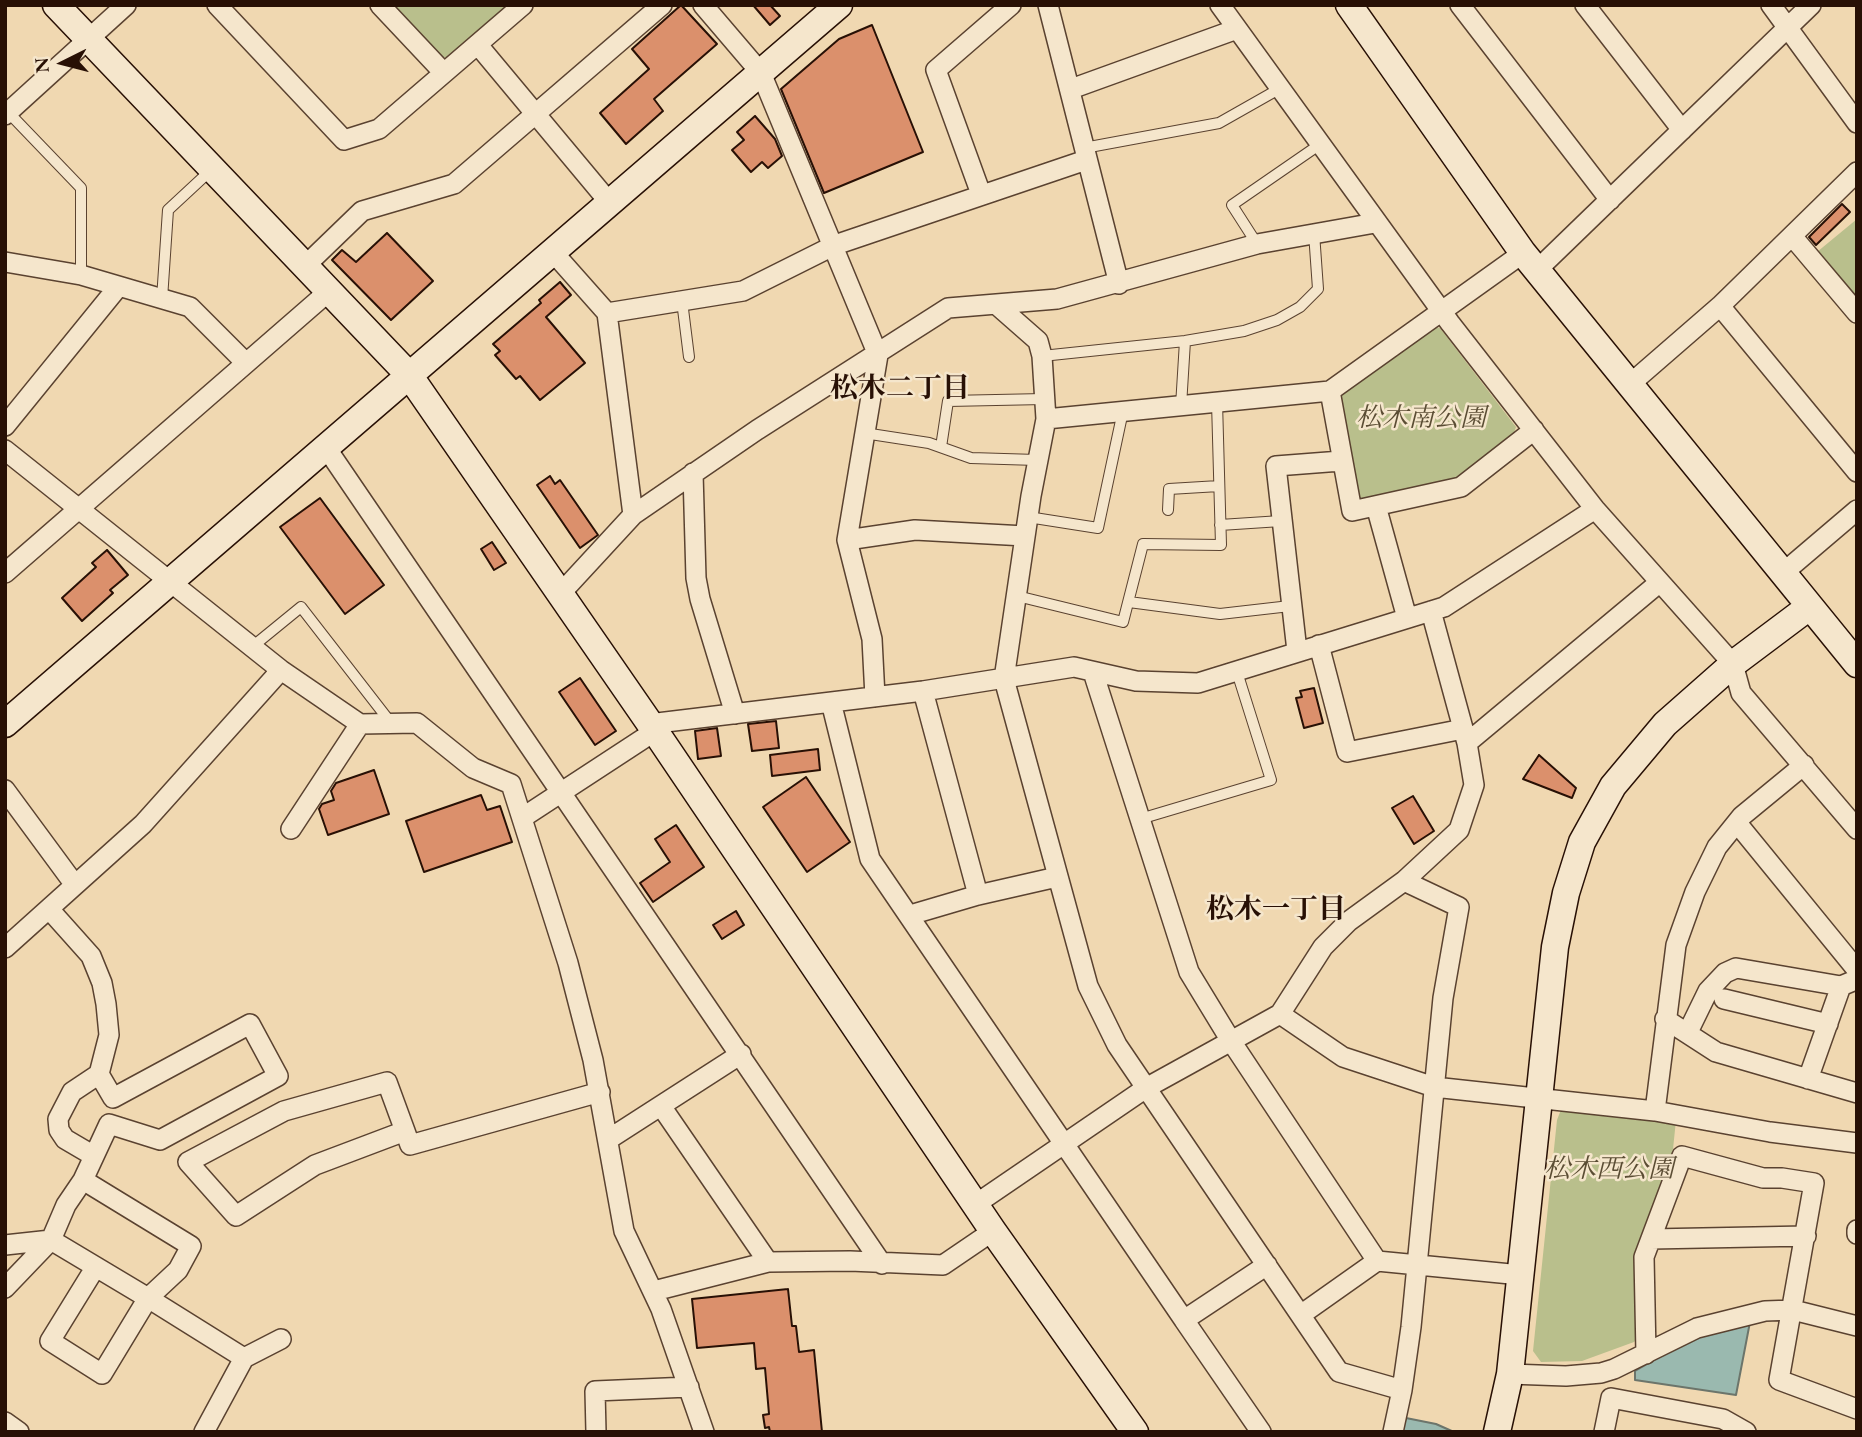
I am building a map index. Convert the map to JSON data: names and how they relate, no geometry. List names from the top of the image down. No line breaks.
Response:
{"districts":["松木二丁目","松木一丁目"],"parks":["松木南公園","松木西公園"],"north":"left"}
